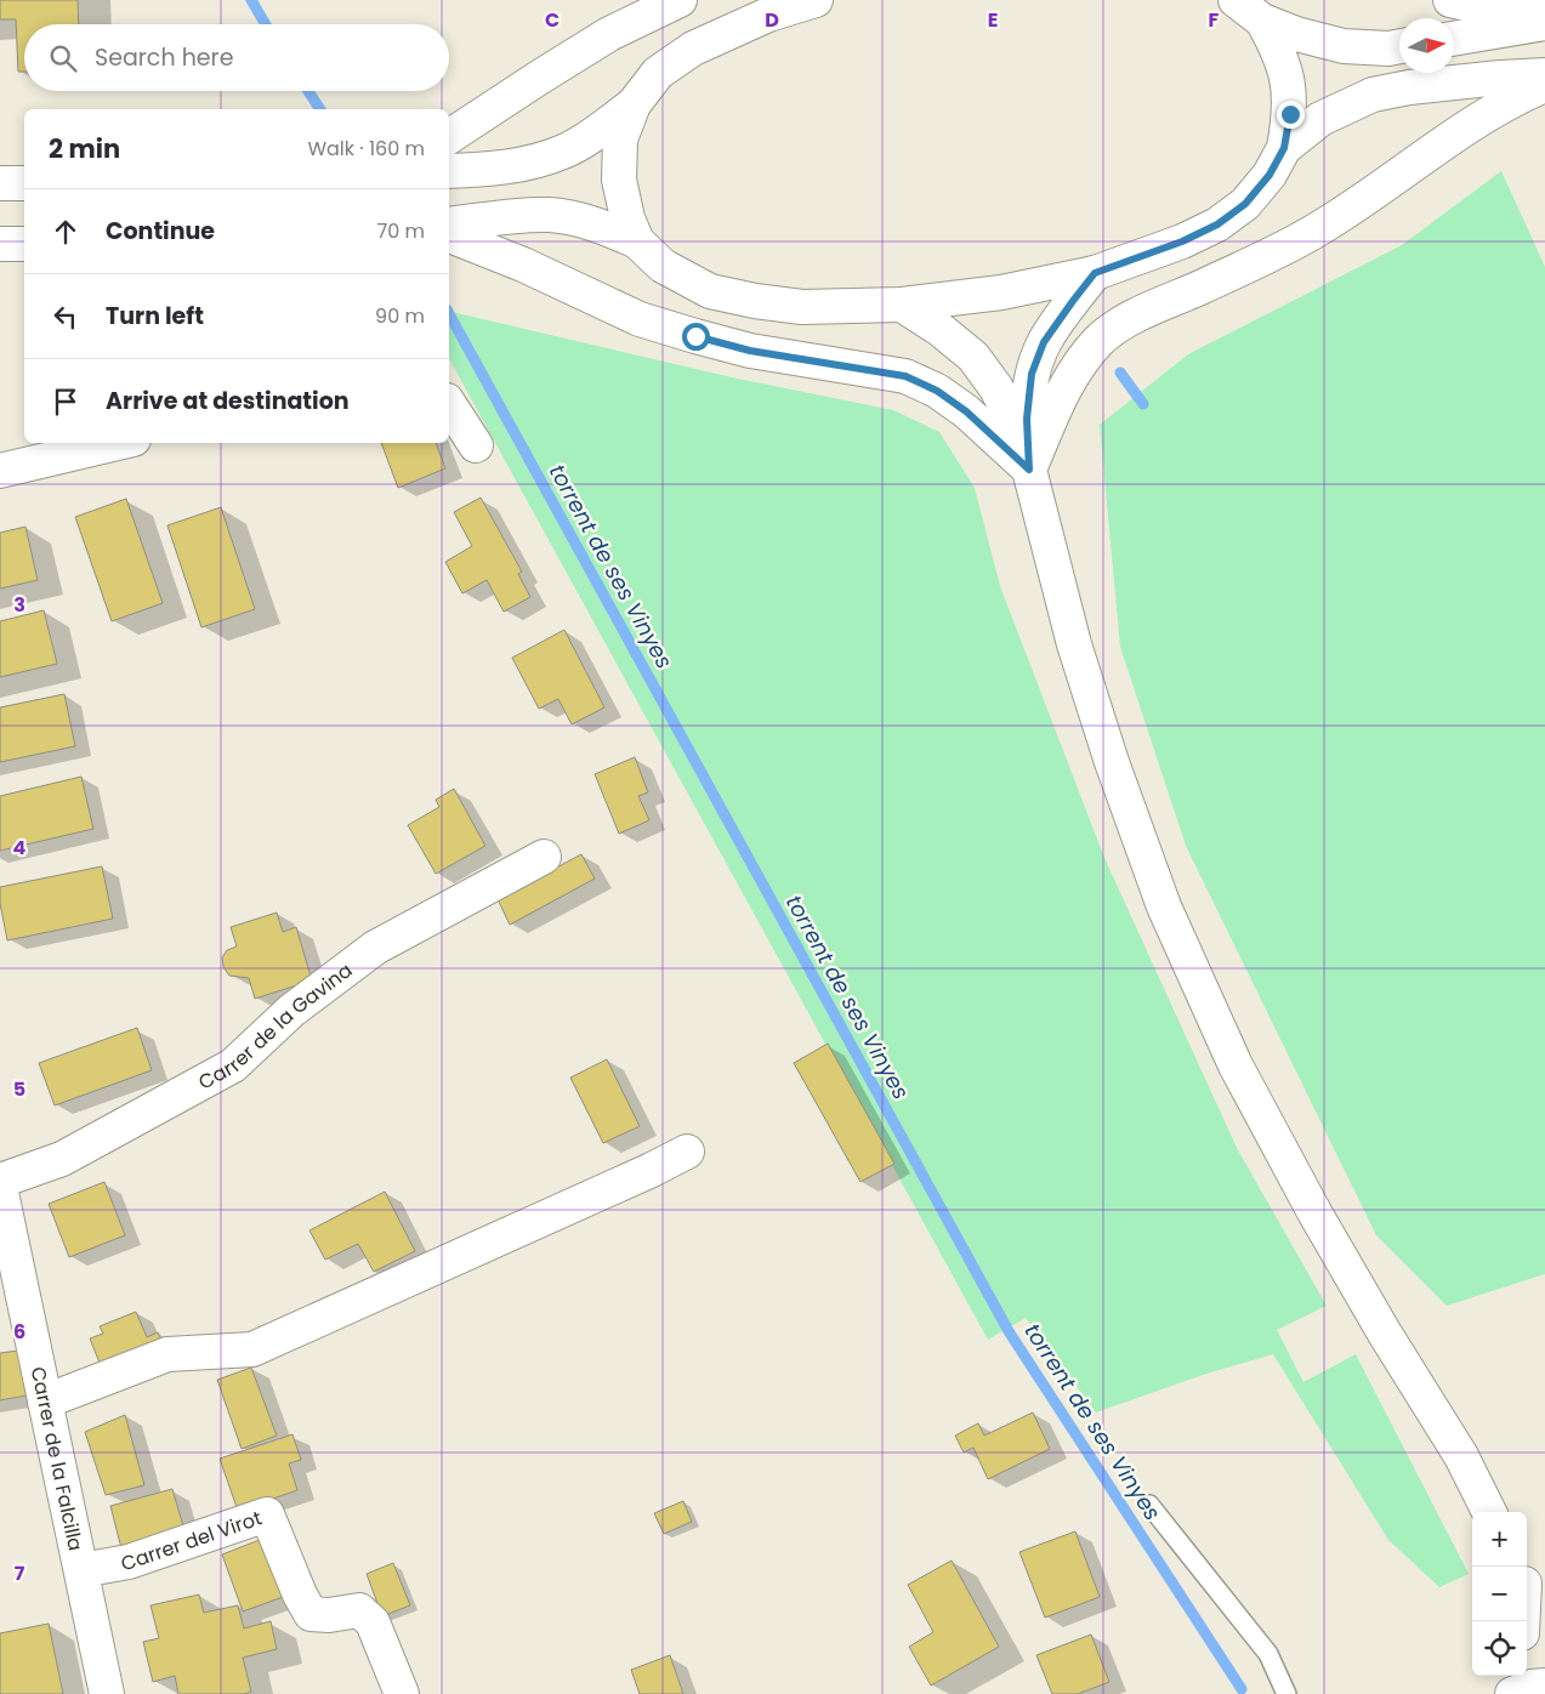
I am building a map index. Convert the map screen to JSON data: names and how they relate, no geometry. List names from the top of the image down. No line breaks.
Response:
{"streets":{"main road":["Carrer de la Gavina","Carrer de la Falcilla","Carrer del Virot"]},"crossings":[["Carrer de la Falcilla","Carrer del Virot"]],"water":["torrent de ses Vinyes"],"north":"right","page":{"search":"Search here","heading":["2 min","Walk · 160 m"],"list":[["Continue","70 m"],["Turn left","90 m"],"Arrive at destination"],"map_buttons":["+","−"]},"grid":{"columns":["C","D","E","F"],"rows":["3","4","5","6","7"]}}
